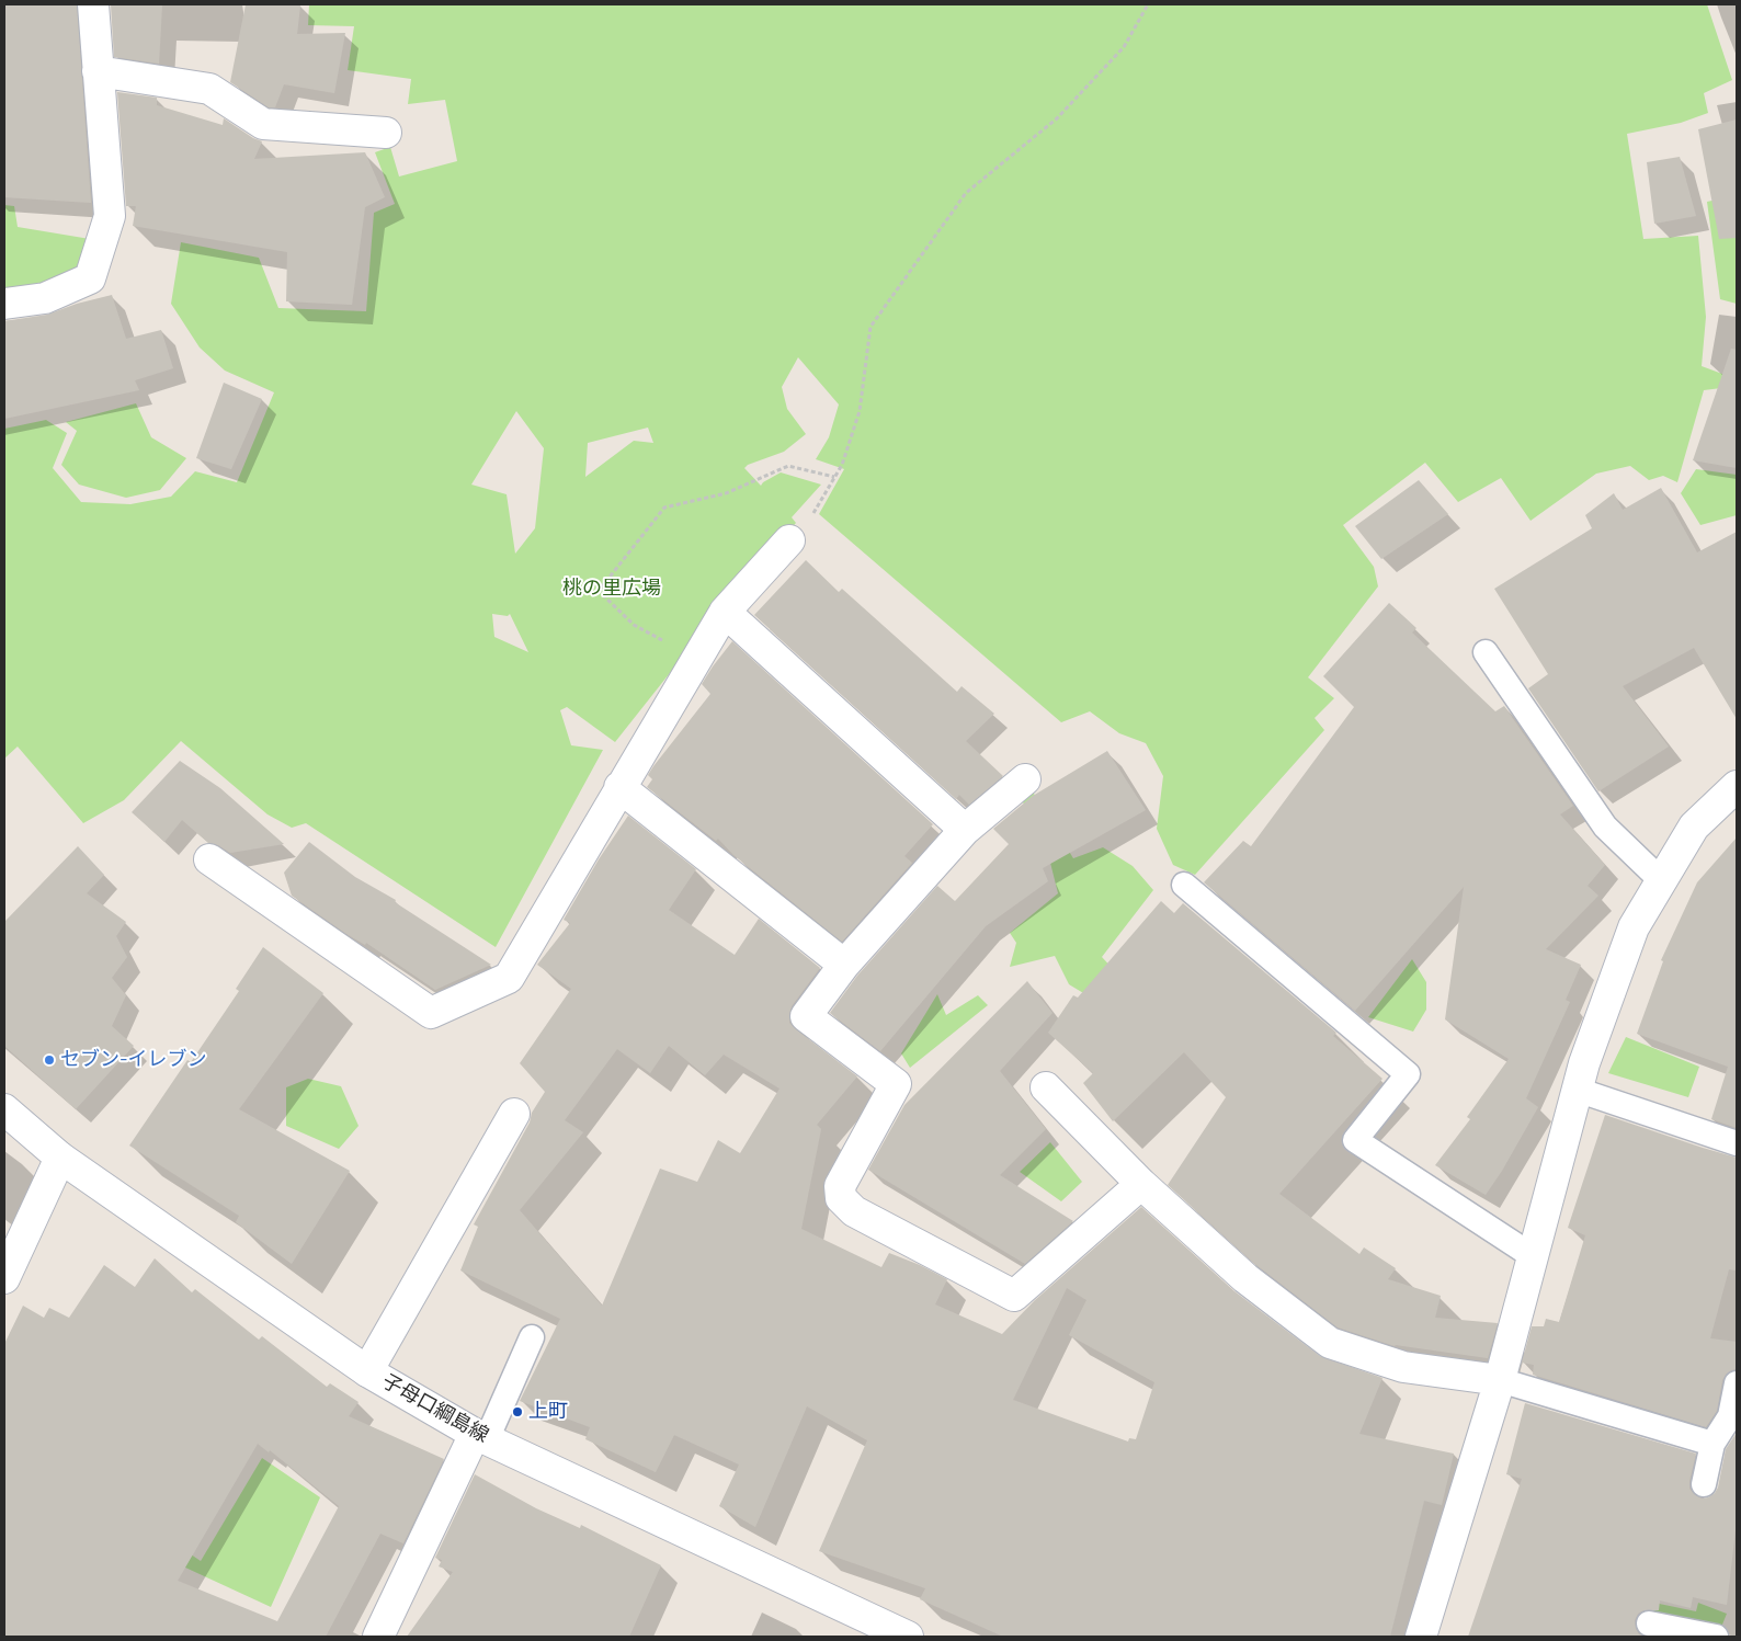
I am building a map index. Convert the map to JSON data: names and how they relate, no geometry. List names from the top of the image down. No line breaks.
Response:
{"streets":{"street":["子母口綱島線"]},"parks":["桃の里広場"],"places":["セブン-イレブン","上町"]}
